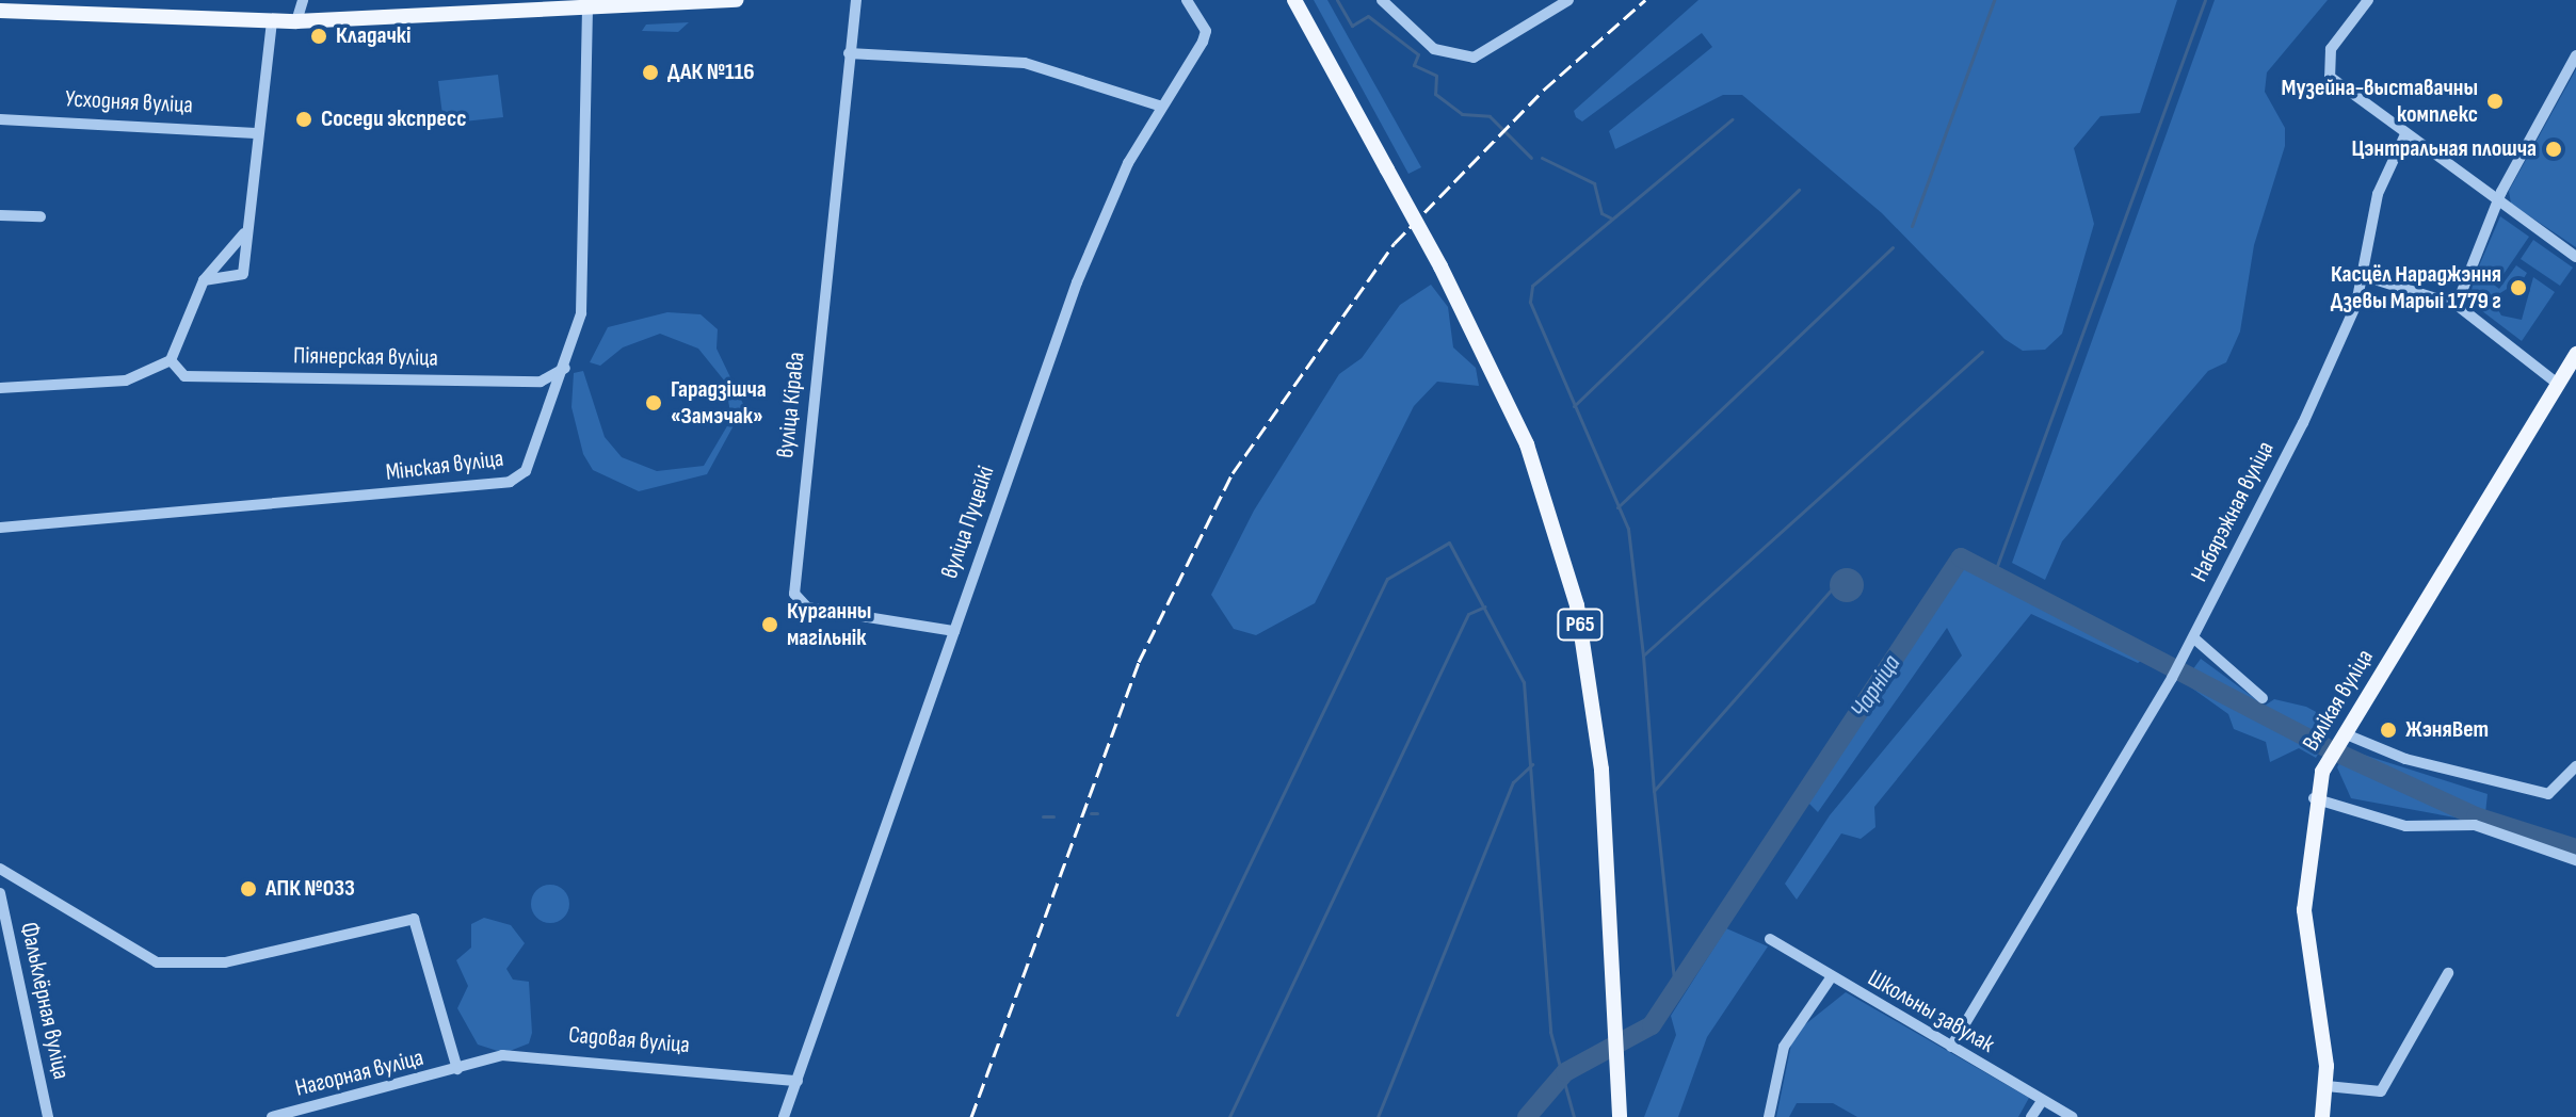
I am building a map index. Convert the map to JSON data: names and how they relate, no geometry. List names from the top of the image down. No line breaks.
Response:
{"streets":{"main road":["Р65","Вялікая вуліца"],"street":["Усходняя вуліца","Піянерская вуліца","вуліца Кірава","Мінская вуліца","Набярэжная вуліца","вуліца Пуцейкі","Фальклёрная вуліца","Школьны завулак","Садовая вуліца","Нагорная вуліца"]},"crossings":[["Піянерская вуліца","Мінская вуліца"],["вуліца Кірава","вуліца Пуцейкі"],["Набярэжная вуліца","Школьны завулак"],["вуліца Пуцейкі","Садовая вуліца"],["Садовая вуліца","Нагорная вуліца"]],"water":["Чарніца"],"places":["Кладачкі","ДАК №116","Музейна-выставачны комплекс","Соседи экспресс","Цэнтральная плошча","Касцёл Нараджэння Дзевы Марыі 1779 г","Гарадзішча «Замэчак»","Курганны магільнік","ЖэняВет","АПК №033"]}
